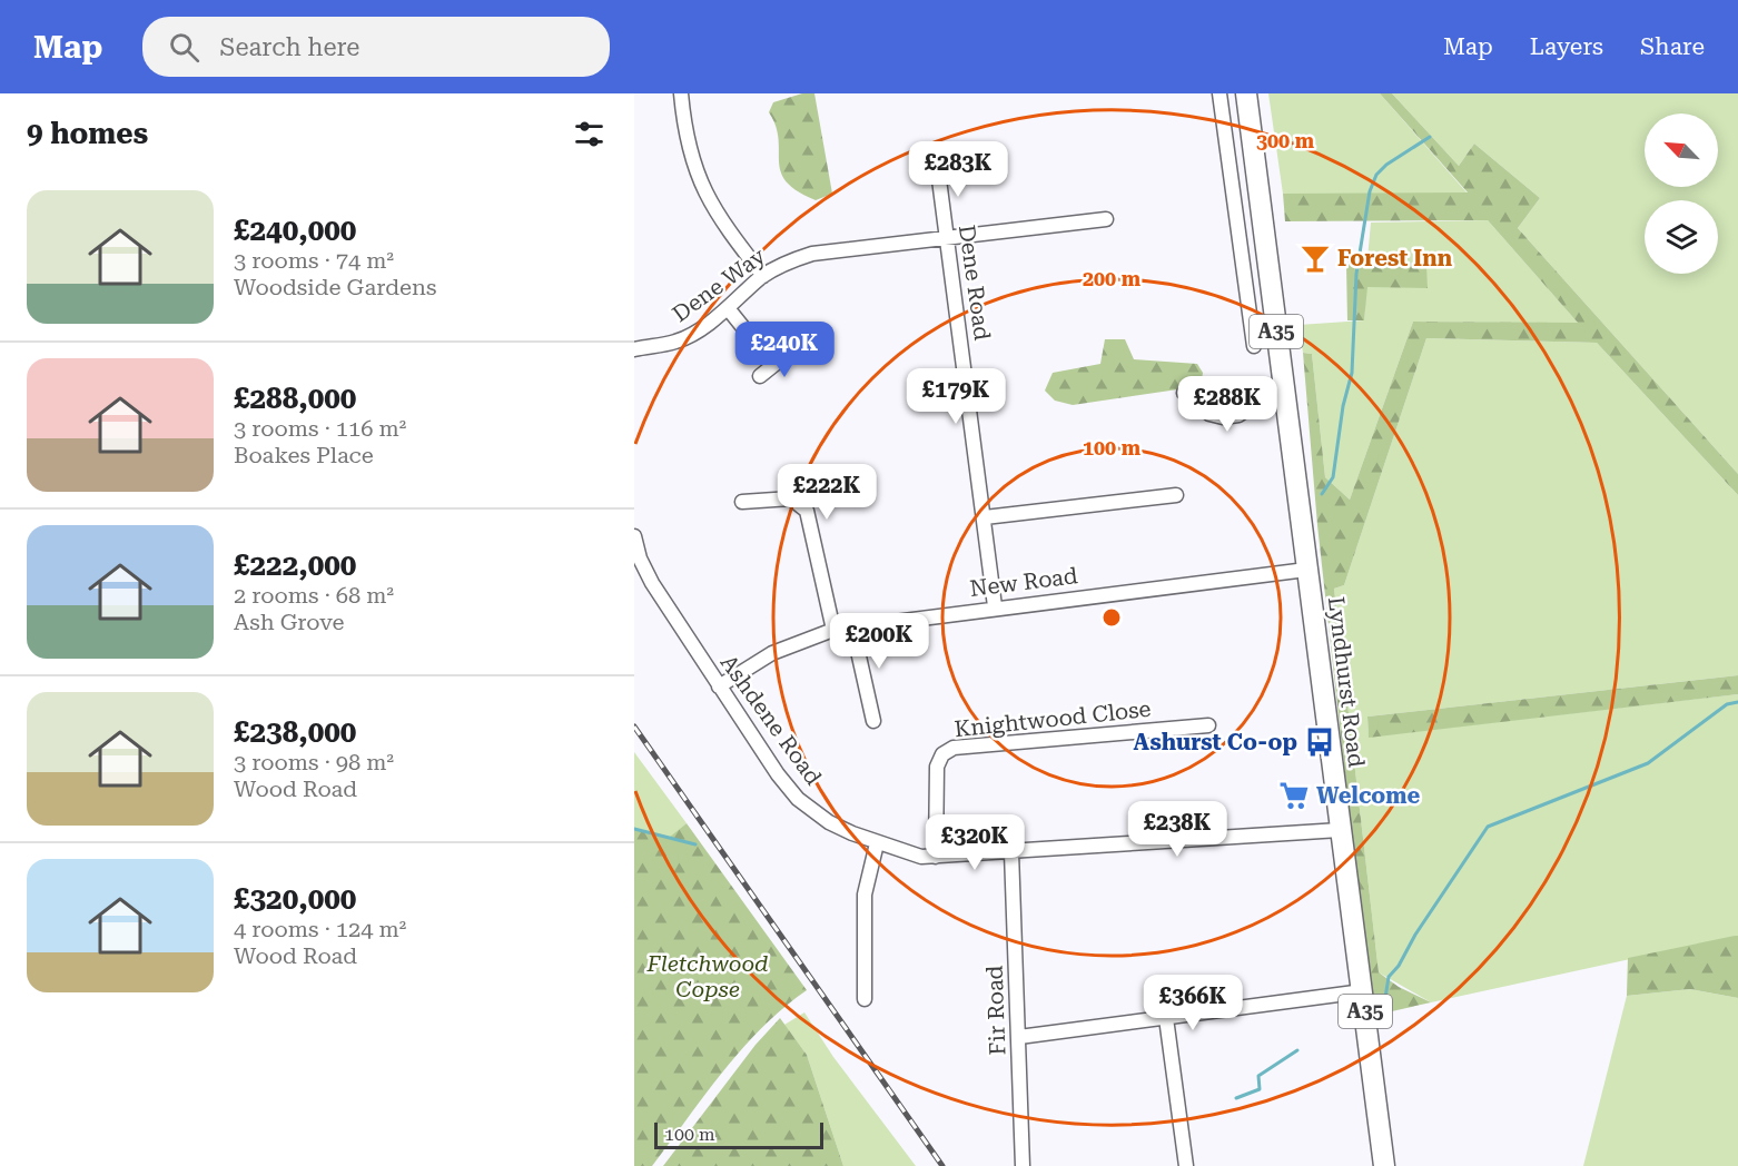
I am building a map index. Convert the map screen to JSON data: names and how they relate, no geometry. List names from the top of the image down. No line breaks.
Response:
{"streets":{"main road":["A35","Lyndhurst Road"],"street":["Dene Road","Dene Way","New Road","Knightwood Close","Ashdene Road","Fir Road"]},"crossings":[["Dene Road","Dene Way"],["Dene Road","New Road"],["New Road","Lyndhurst Road"],["New Road","Ashdene Road"],["Lyndhurst Road","Ashdene Road"],["Knightwood Close","Ashdene Road"],["Ashdene Road","Fir Road"]],"parks":["Fletchwood Copse"],"places":{"bar":["Forest Inn"],"bus stop":["Ashurst Co-op"],"supermarket":["Welcome"]},"scale_bar":"100 m","north":"top left","page":{"header":"Map","search":"Search here","nav":["Map","Layers","Share"],"heading":"9 homes","price":["£283K","£240K","£179K","£288K","£222K","£200K","£238K","£320K","£366K"],"list":[{"name":"£240,000","note":"3 rooms · 74 m² · Woodside Gardens"},{"name":"£288,000","note":"3 rooms · 116 m² · Boakes Place"},{"name":"£222,000","note":"2 rooms · 68 m² · Ash Grove"},{"name":"£238,000","note":"3 rooms · 98 m² · Wood Road"},{"name":"£320,000","note":"4 rooms · 124 m² · Wood Road"}],"scale":"100 m"},"rings":["300 m","200 m","100 m"]}
